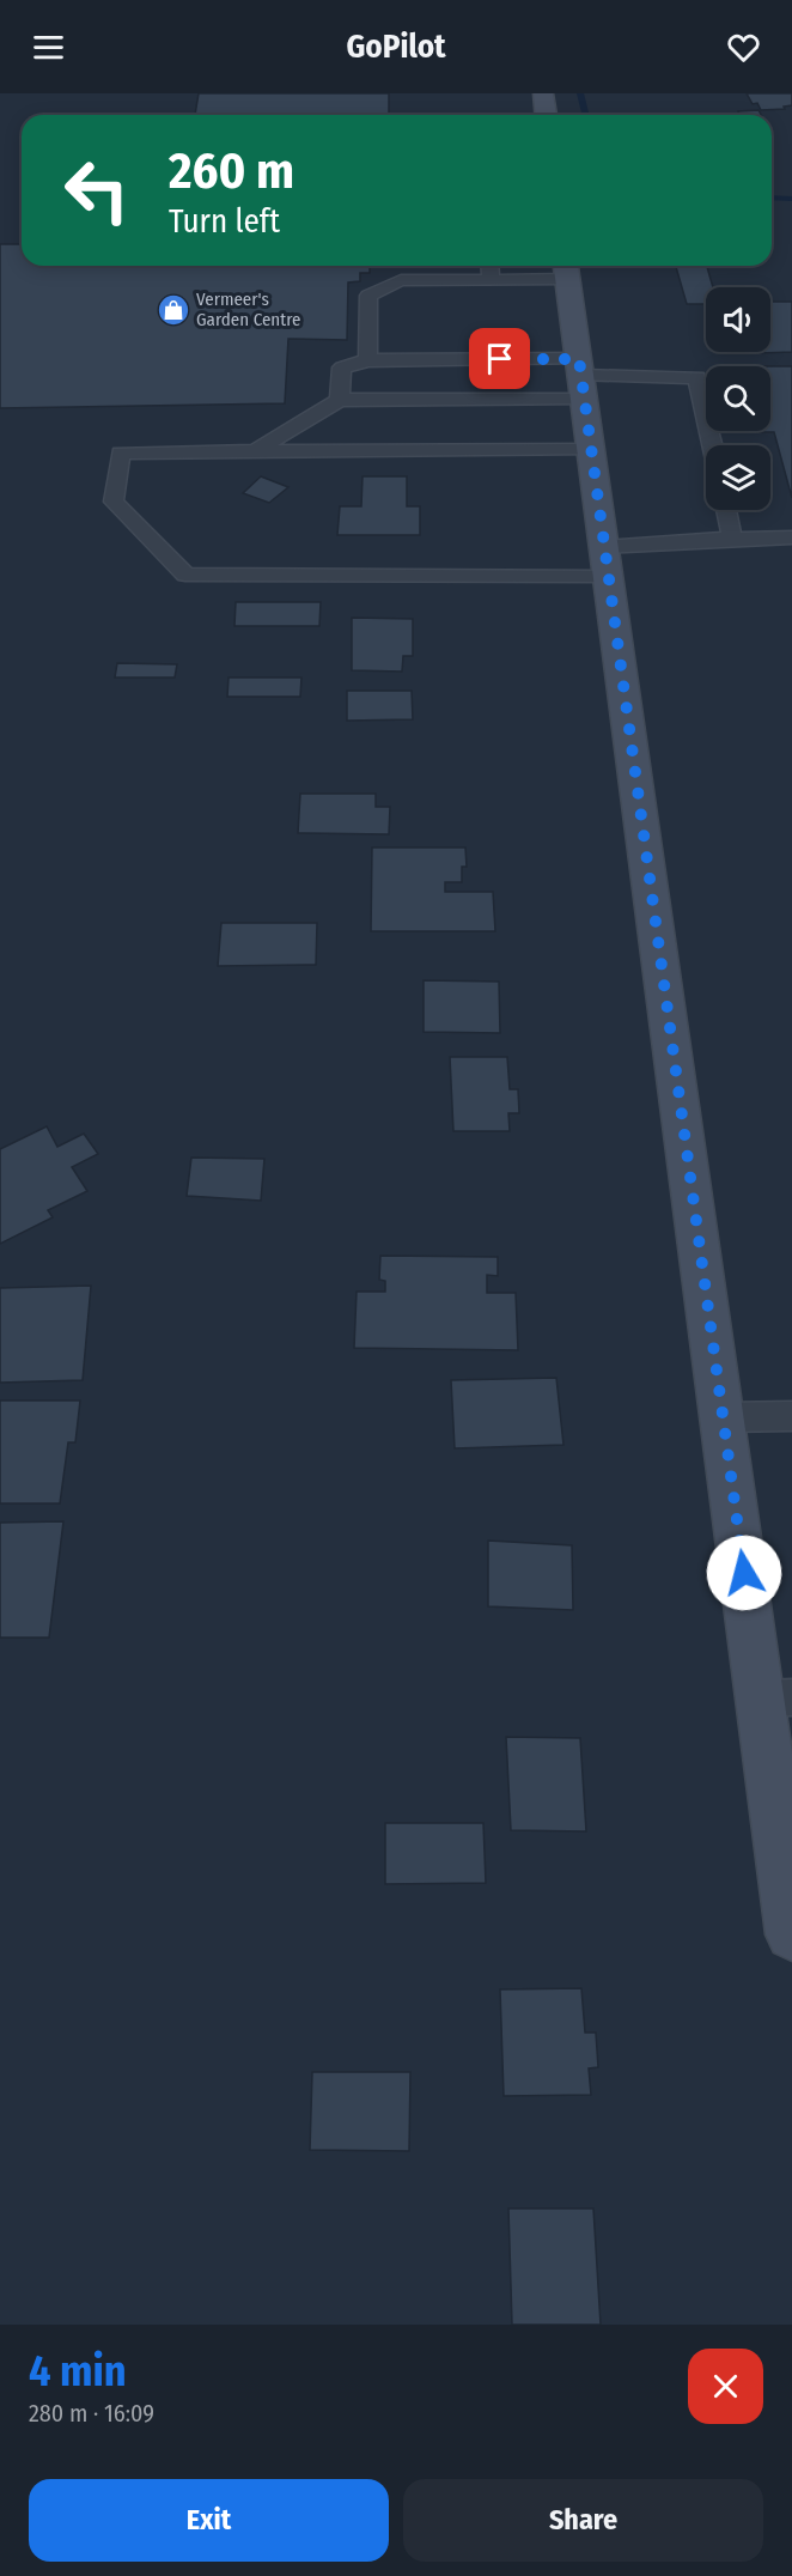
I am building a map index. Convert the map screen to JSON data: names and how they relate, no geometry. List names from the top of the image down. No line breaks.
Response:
{"places":{"shop":["Vermeer's Garden Centre"]},"page":{"header":"GoPilot","turn":["260 m","Turn left"],"heading":["4 min","280 m · 16:09"],"buttons":["Exit","Share"]}}
